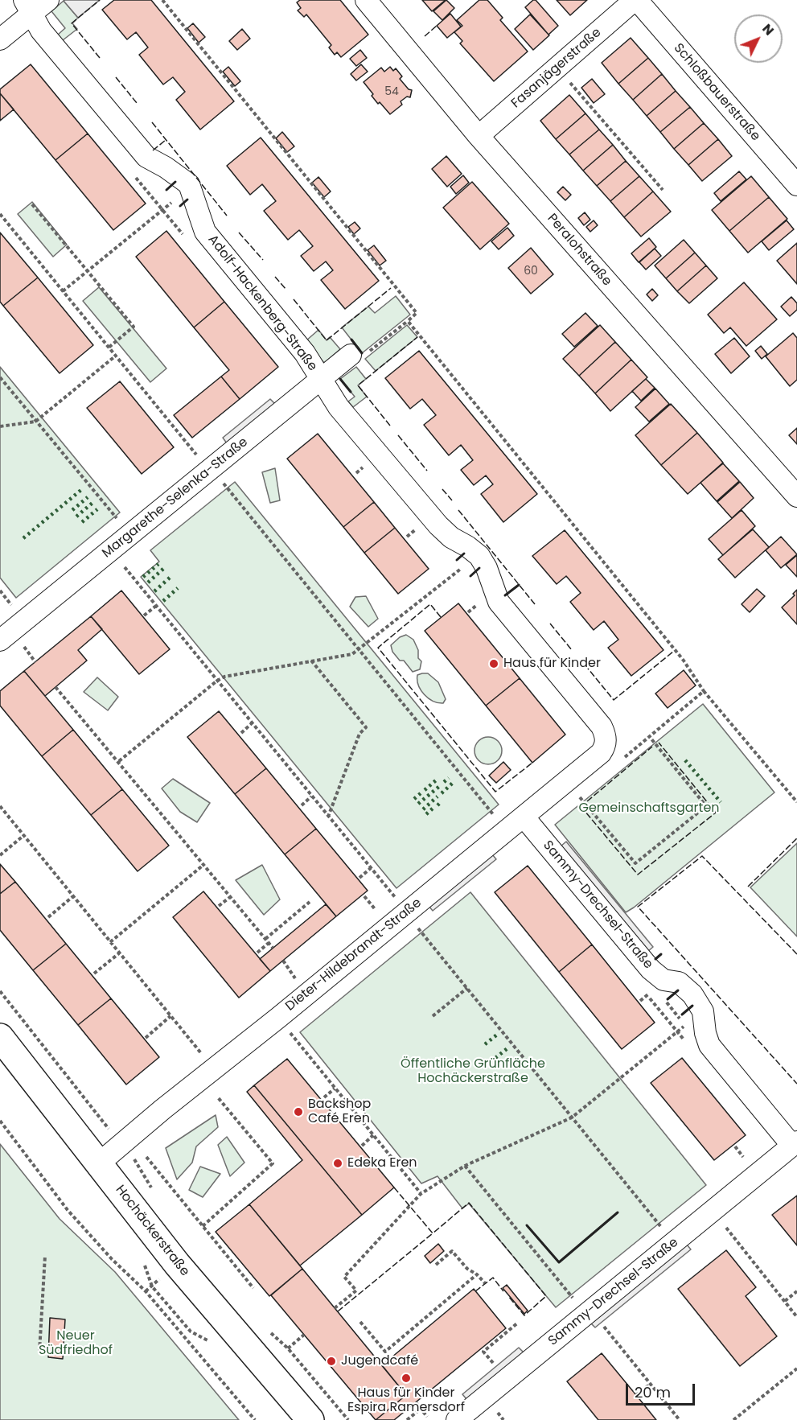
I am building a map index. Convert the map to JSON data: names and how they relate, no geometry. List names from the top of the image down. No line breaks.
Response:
{"streets":{"street":["Fasanjägerstraße","Schloßbauerstraße","Peralohstraße","Adolf-Hackenberg-Straße","Margarethe-Selenka-Straße","Sammy-Drechsel-Straße","Dieter-Hildebrandt-Straße","Hochäckerstraße"]},"crossings":[["Fasanjägerstraße","Schloßbauerstraße"],["Fasanjägerstraße","Peralohstraße"],["Adolf-Hackenberg-Straße","Margarethe-Selenka-Straße"],["Adolf-Hackenberg-Straße","Dieter-Hildebrandt-Straße"],["Sammy-Drechsel-Straße","Dieter-Hildebrandt-Straße"],["Dieter-Hildebrandt-Straße","Hochäckerstraße"]],"parks":["Gemeinschaftsgarten","Öffentliche Grünfläche Hochäckerstraße","Neuer Südfriedhof"],"places":["Haus für Kinder","Backshop Café Eren","Edeka Eren","Jugendcafé","Haus für Kinder Espira Ramersdorf"],"house_numbers":["54","60"],"scale_bar":"20 m","north":"top right"}
